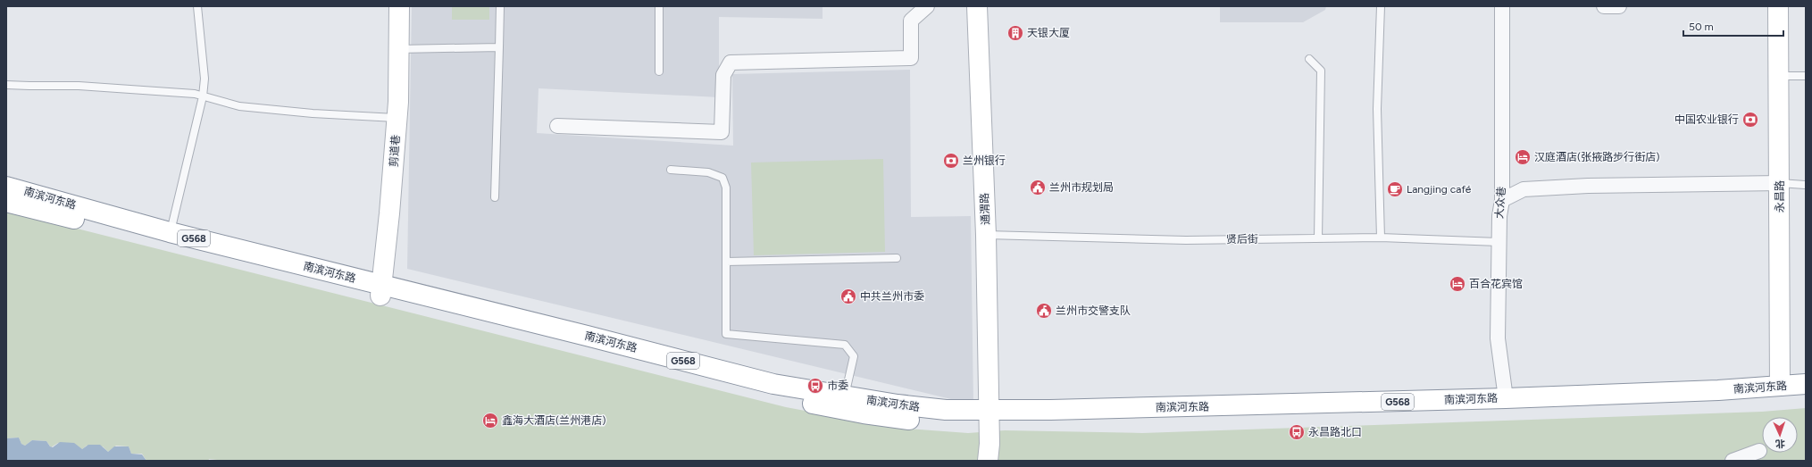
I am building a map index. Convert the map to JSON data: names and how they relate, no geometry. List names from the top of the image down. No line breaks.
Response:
{"streets":{"main road":["剪道巷","永昌路","南滨河东路","通渭路","G568"],"street":["大众巷"],"lane":["贤后街"]},"crossings":[["剪道巷","南滨河东路"],["永昌路","南滨河东路"],["南滨河东路","大众巷"],["南滨河东路","通渭路"],["大众巷","贤后街"],["通渭路","贤后街"]],"places":{"building":["天银大厦"],"bank":["中国农业银行","兰州银行"],"hotel":["汉庭酒店(张掖路步行街店)","百合花宾馆","鑫海大酒店(兰州港店)"],"public building":["兰州市规划局","中共兰州市委","兰州市交警支队"],"cafe":["Langjing café"],"bus stop":["市委","永昌路北口"]},"scale_bar":"50 m","north":"bottom"}
